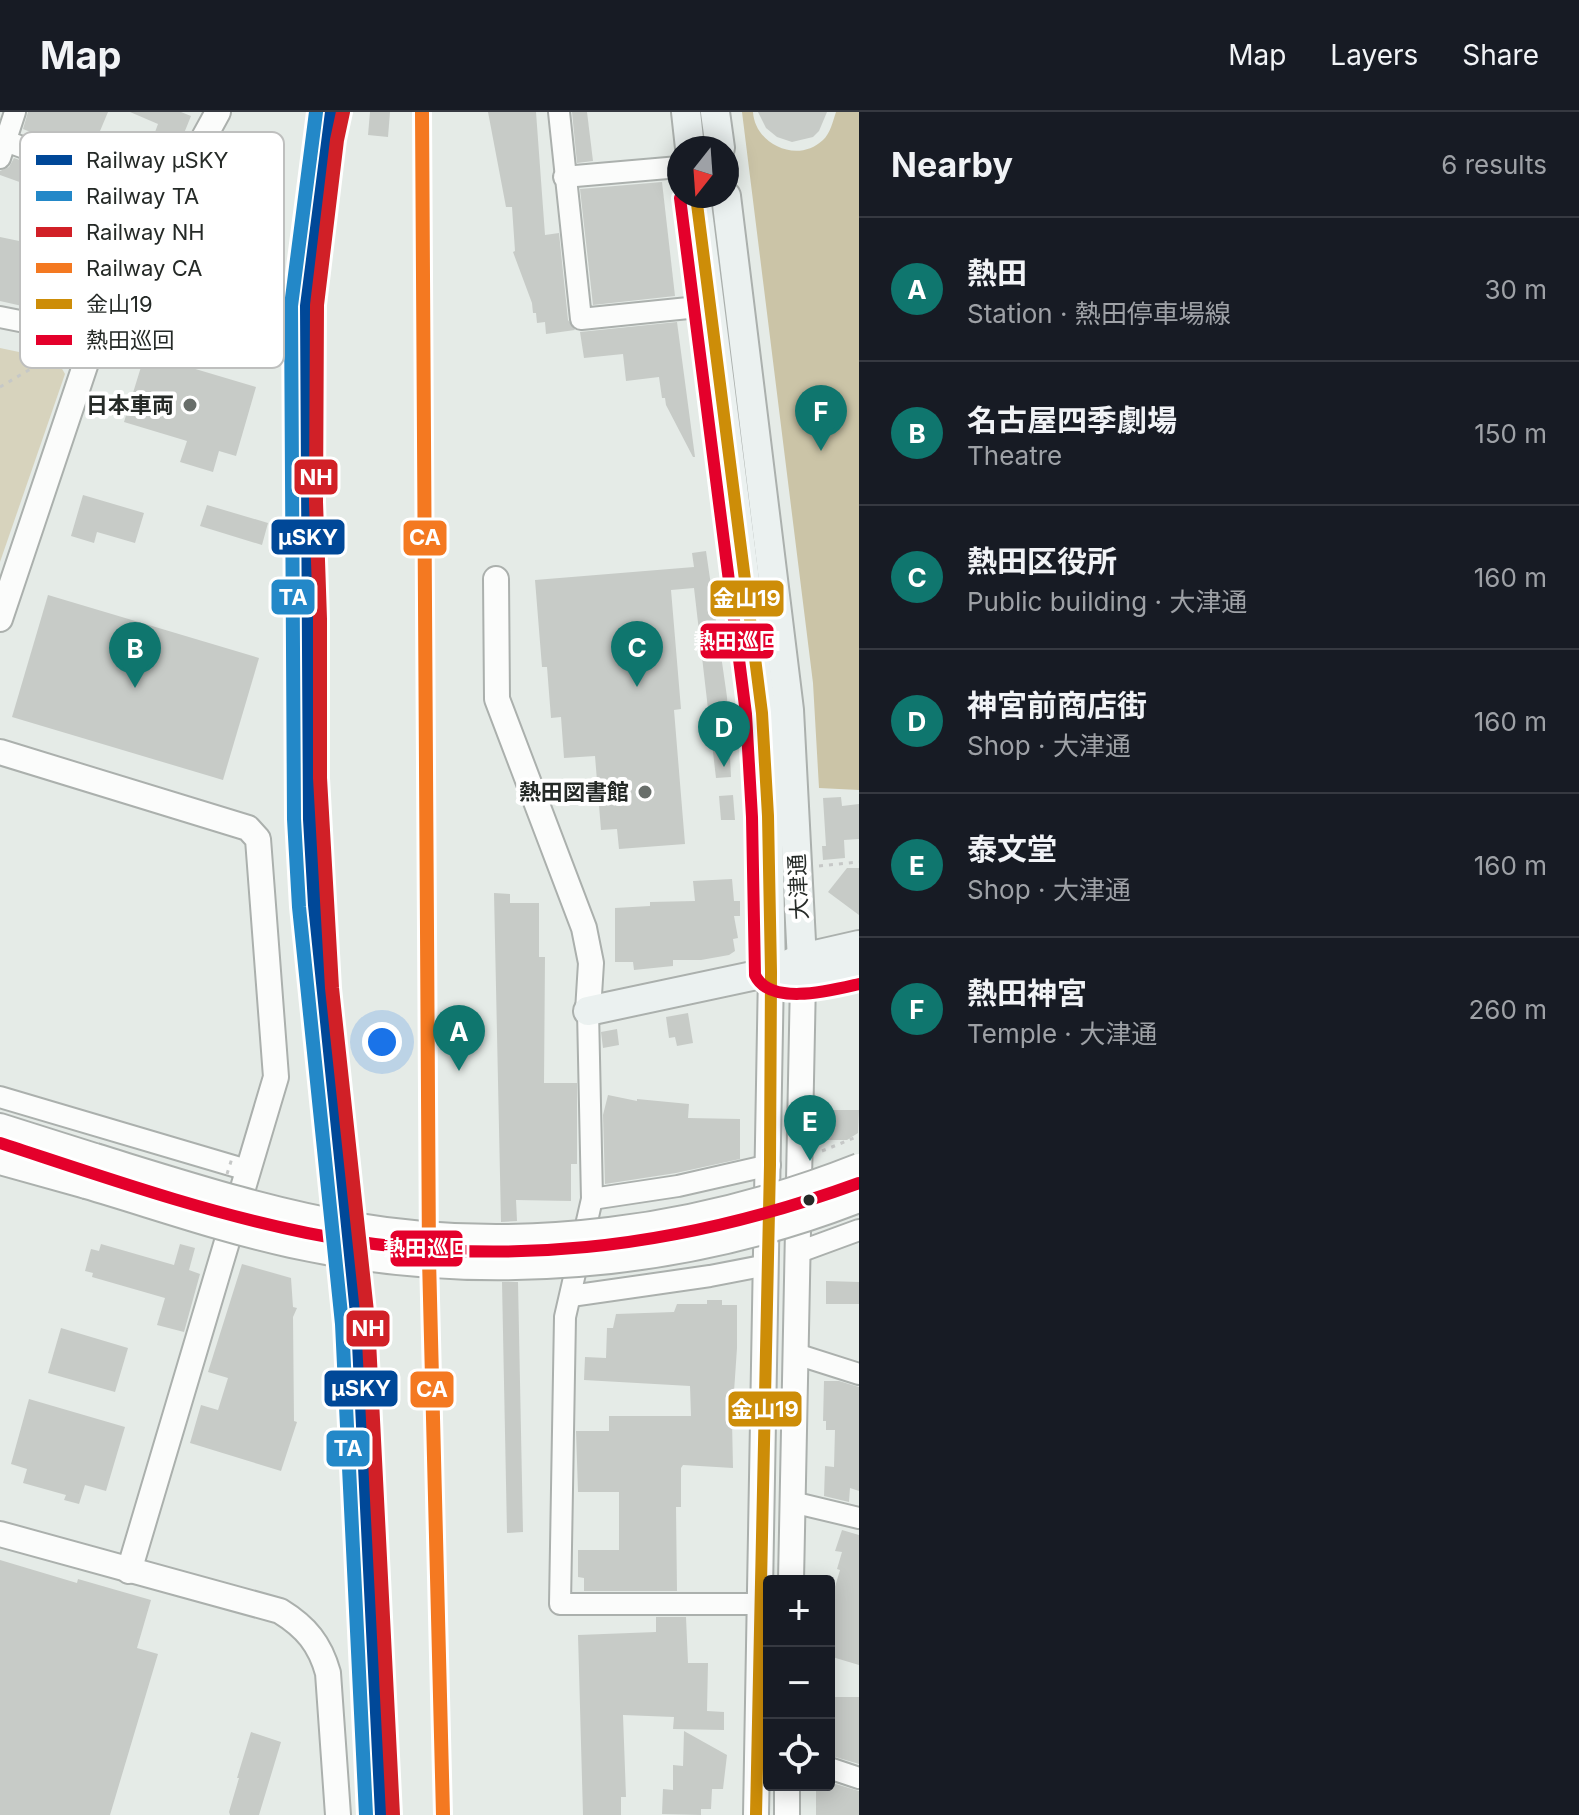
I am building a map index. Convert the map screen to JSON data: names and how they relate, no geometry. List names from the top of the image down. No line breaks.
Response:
{"streets":{"main road":["大津通"]},"places":["日本車両","熱田図書館"],"lines":["rail line μSKY","rail line TA","rail line NH","rail line CA","transit line 金山19","transit line 熱田巡回"],"legend":["Railway μSKY","Railway TA","Railway NH","Railway CA","金山19","熱田巡回"],"north":"bottom","page":{"header":"Map","nav":["Map","Layers","Share"],"heading":["Nearby","6 results"],"list":[{"mark":"A","name":"熱田","note":"Station · 熱田停車場線","value":"30 m"},{"mark":"B","name":"名古屋四季劇場","note":"Theatre","value":"150 m"},{"mark":"C","name":"熱田区役所","note":"Public building · 大津通","value":"160 m"},{"mark":"D","name":"神宮前商店街","note":"Shop · 大津通","value":"160 m"},{"mark":"E","name":"泰文堂","note":"Shop · 大津通","value":"160 m"},{"mark":"F","name":"熱田神宮","note":"Temple · 大津通","value":"260 m"}],"pins":["F","C","B","D","A","E"],"map_buttons":["+","−"]}}
